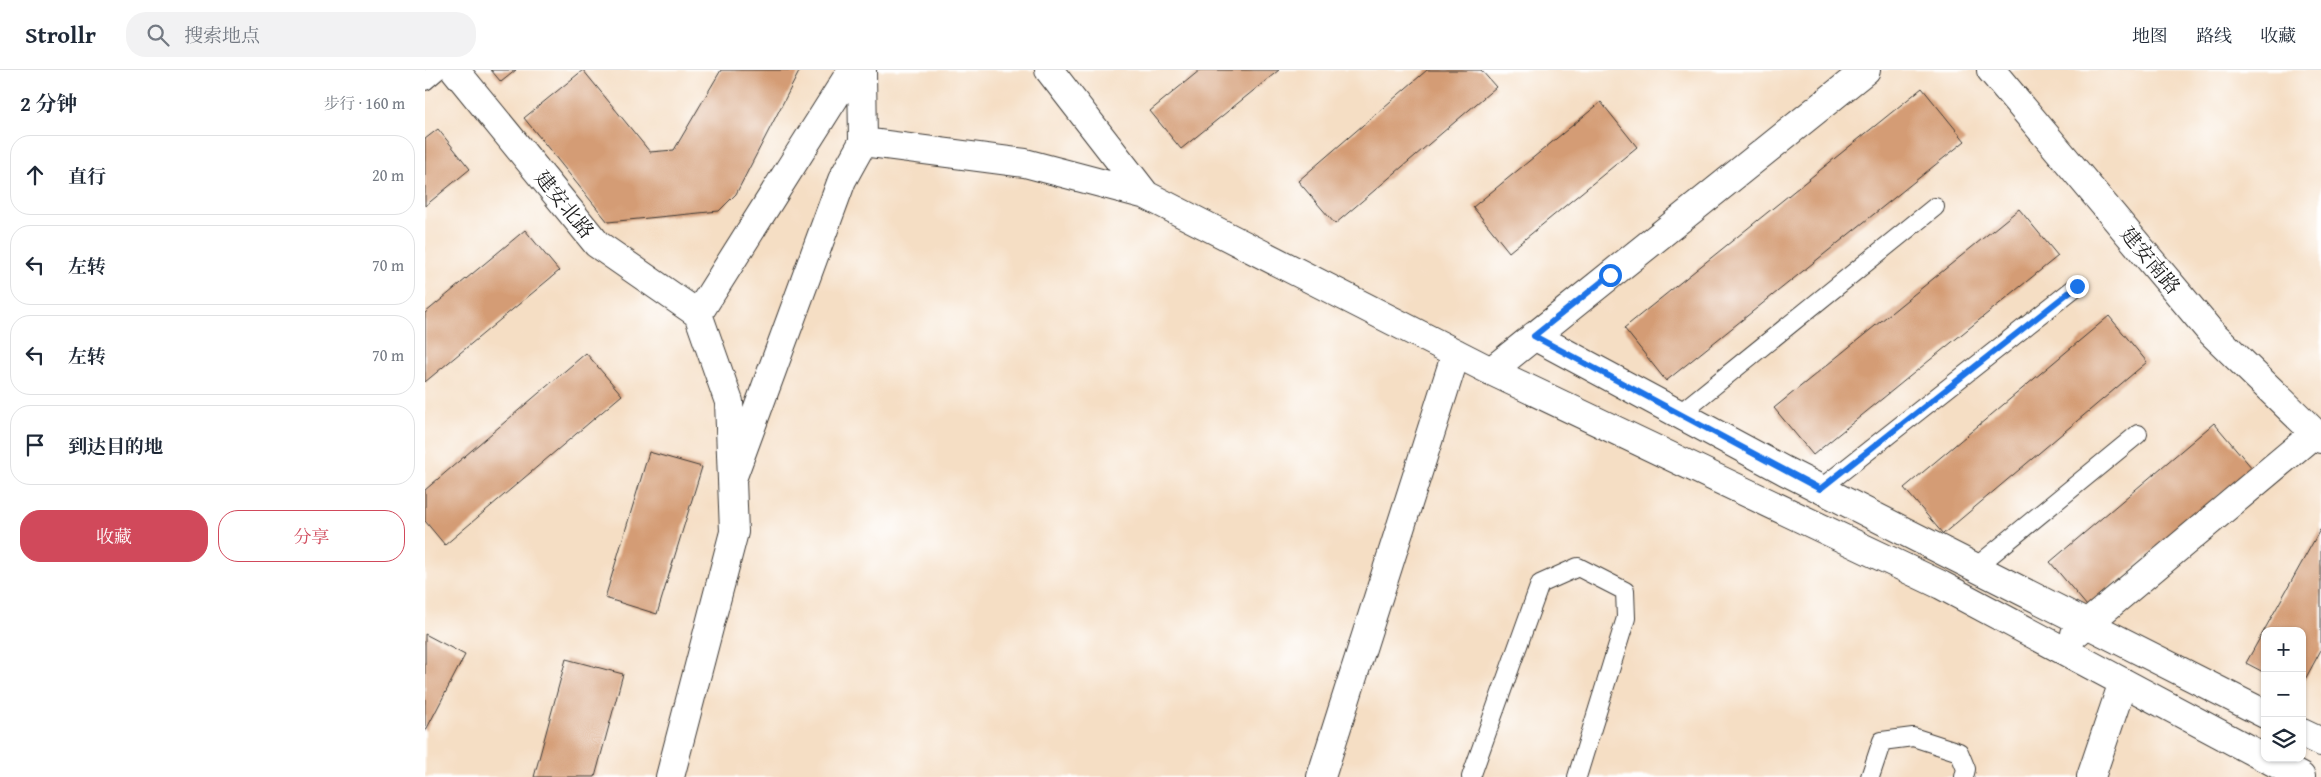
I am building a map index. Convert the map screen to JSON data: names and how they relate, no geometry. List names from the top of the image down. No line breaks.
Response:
{"streets":{"street":["建安北路","建安南路"]},"page":{"header":"Strollr","search":"搜索地点","nav":["地图","路线","收藏"],"heading":["2 分钟","步行 · 160 m"],"list":[["直行","20 m"],["左转","70 m"],["左转","70 m"],"到达目的地"],"buttons":["收藏","分享"],"map_buttons":["+","−"]}}
